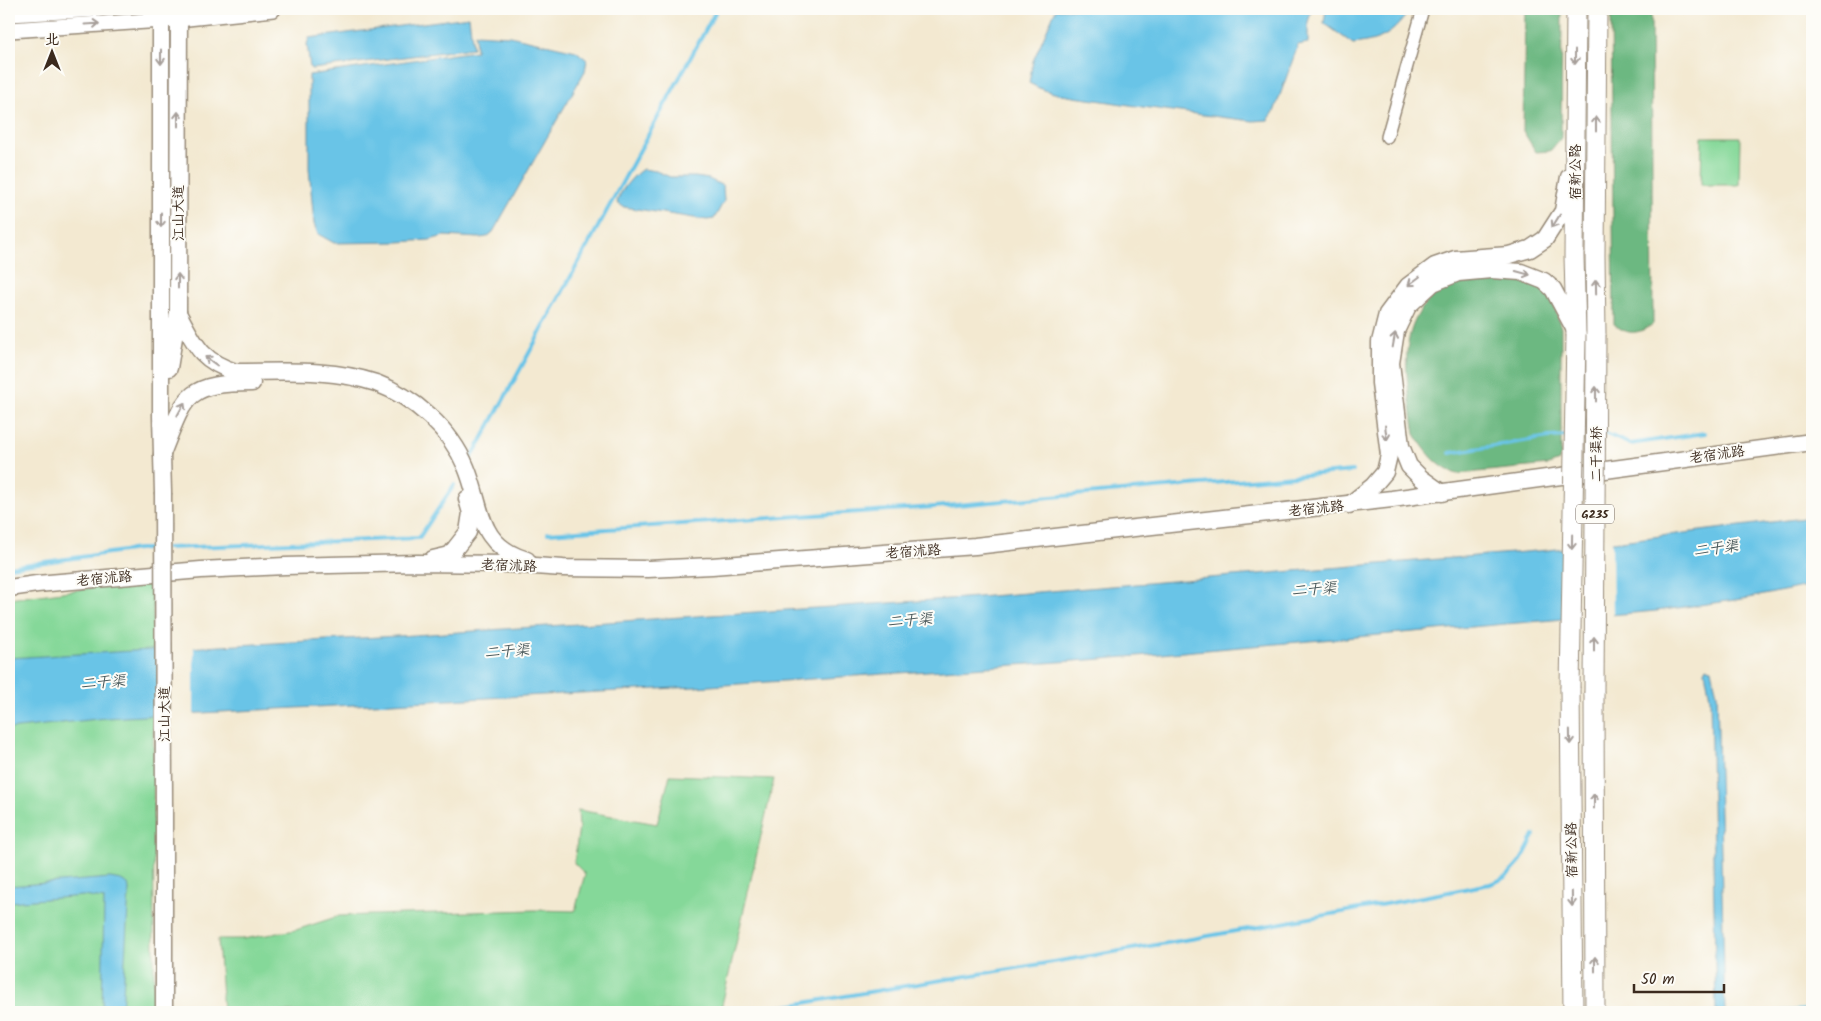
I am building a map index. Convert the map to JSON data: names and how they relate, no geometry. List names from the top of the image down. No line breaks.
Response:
{"streets":{"highway":["宿新公路","二干渠桥","G235"],"main road":["江山大道","老宿沭路"]},"crossings":[["宿新公路","二干渠桥"]],"water":["二干渠"],"scale_bar":"50 m","north":"top"}
